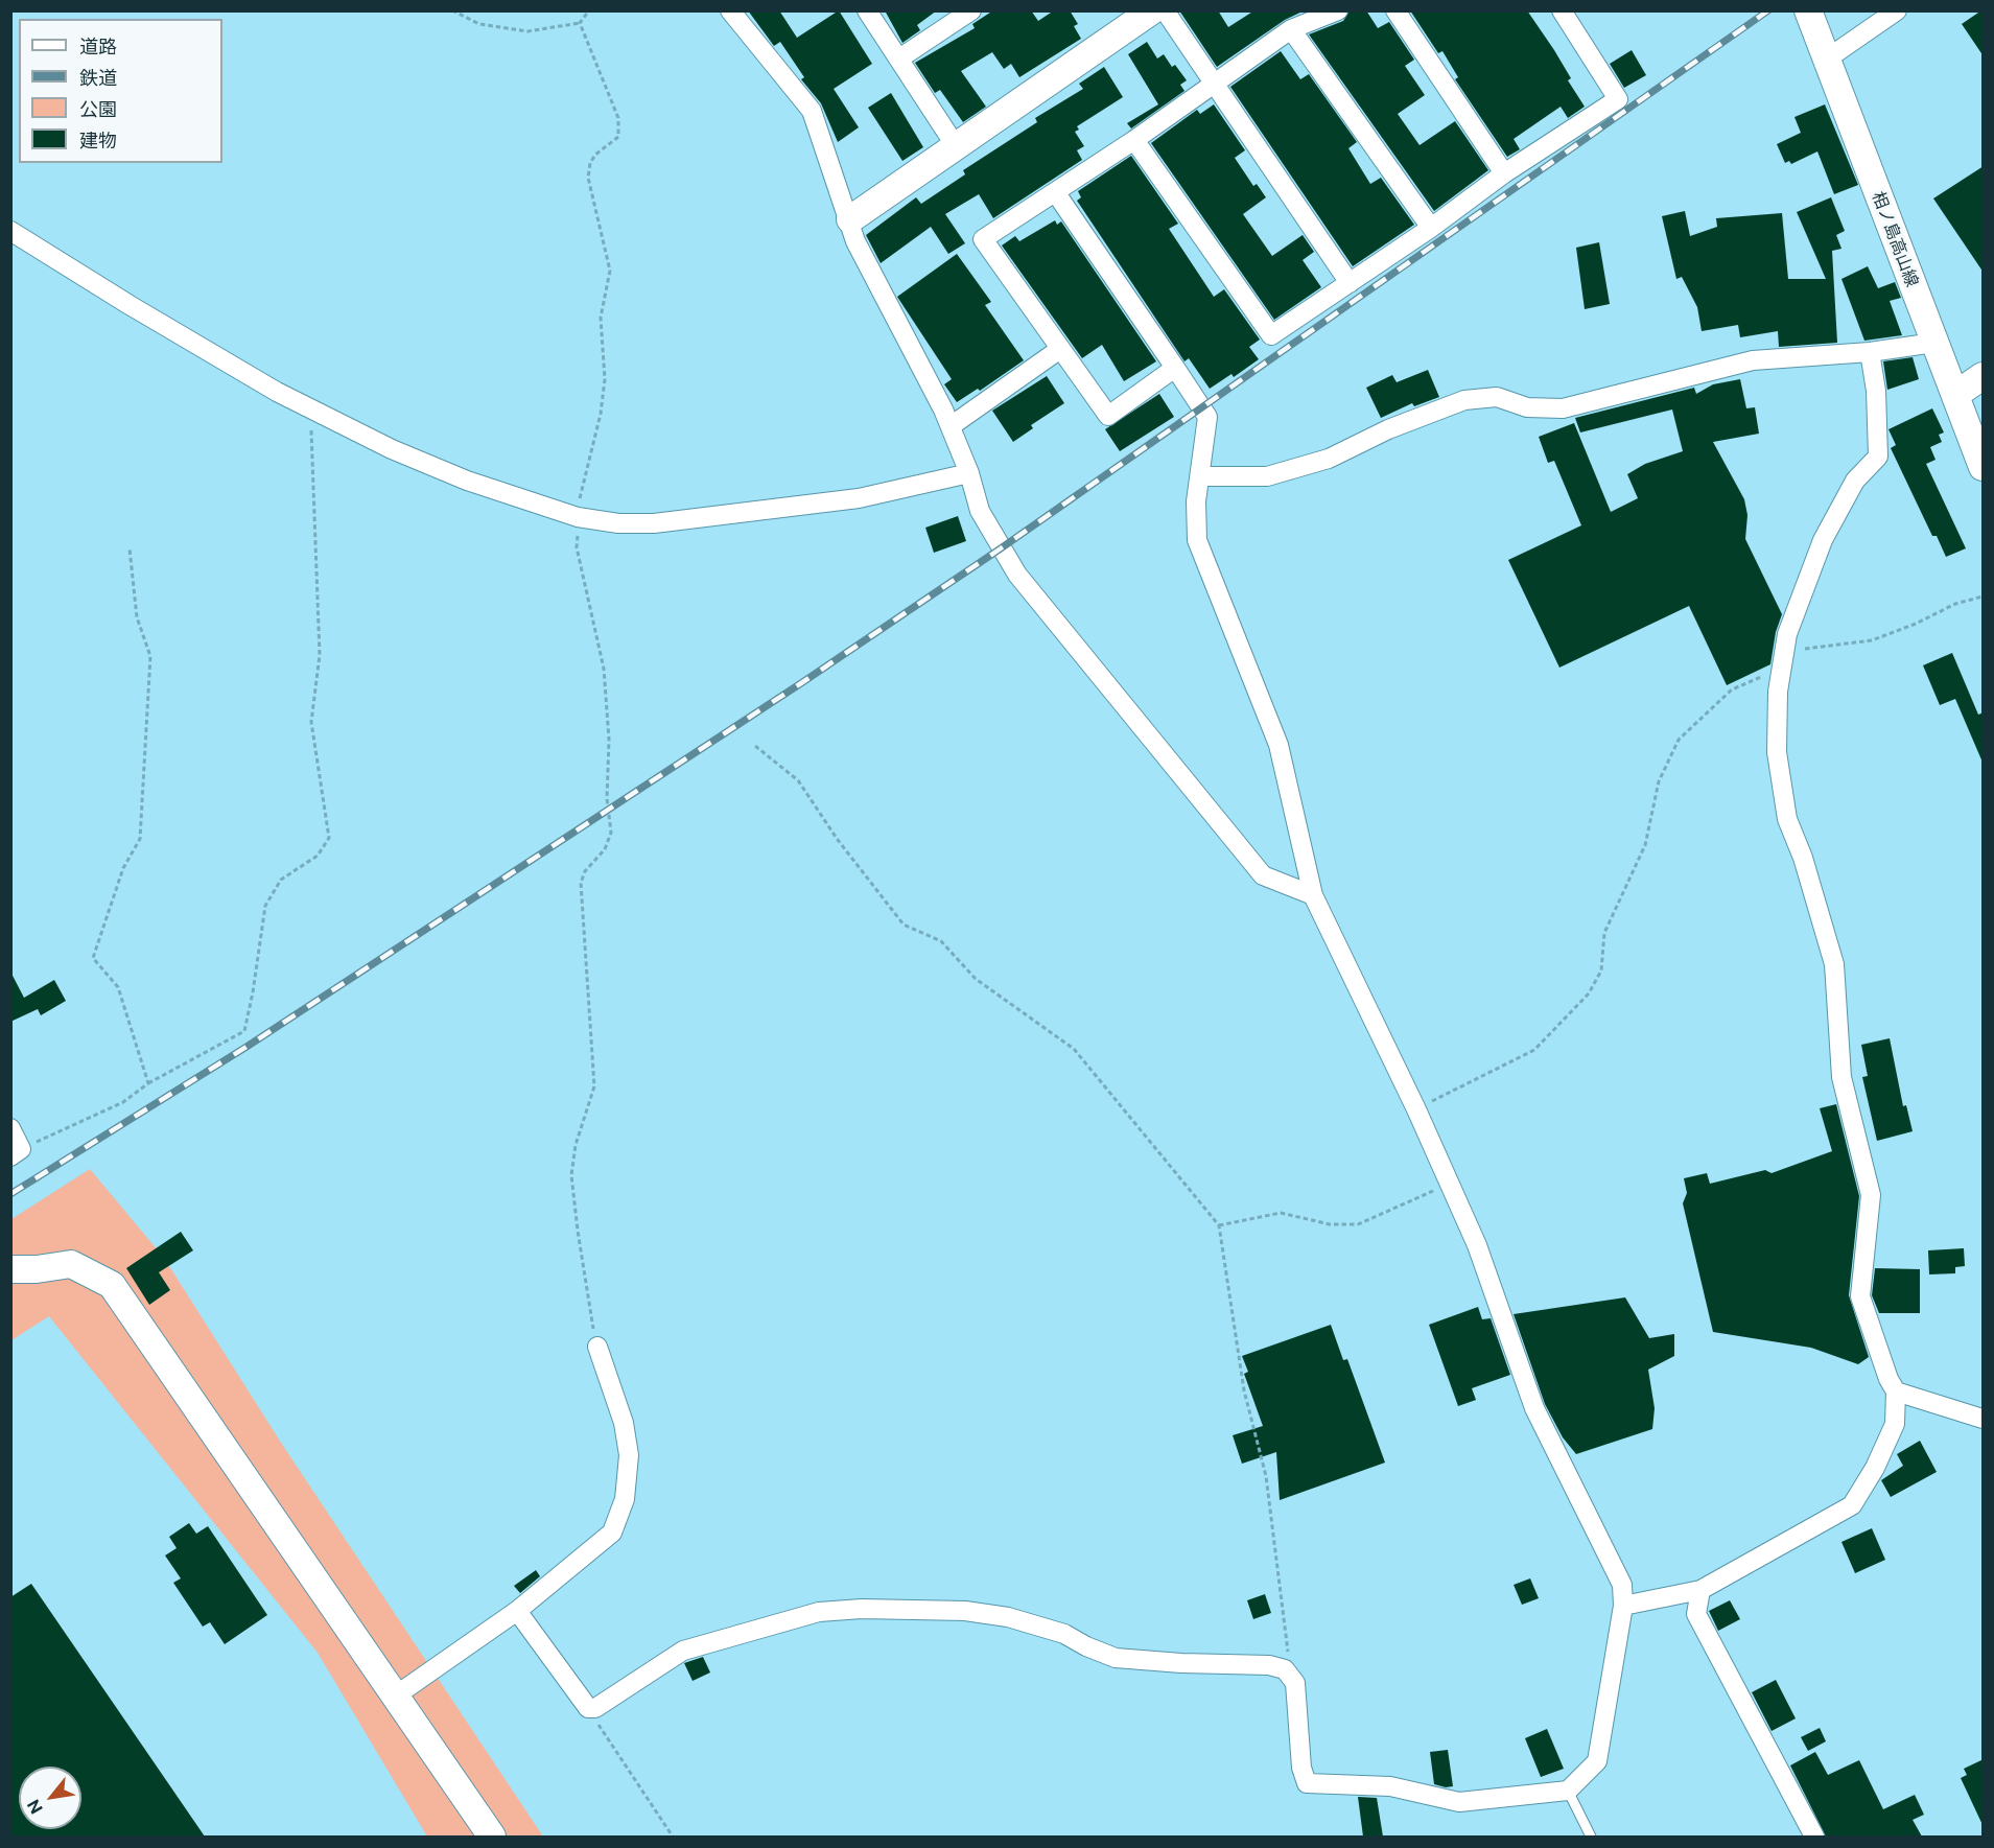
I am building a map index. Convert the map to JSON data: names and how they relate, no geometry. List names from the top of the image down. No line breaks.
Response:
{"streets":{"street":["相ノ島高山線"]},"legend":["道路","鉄道","公園","建物"],"north":"bottom left"}
